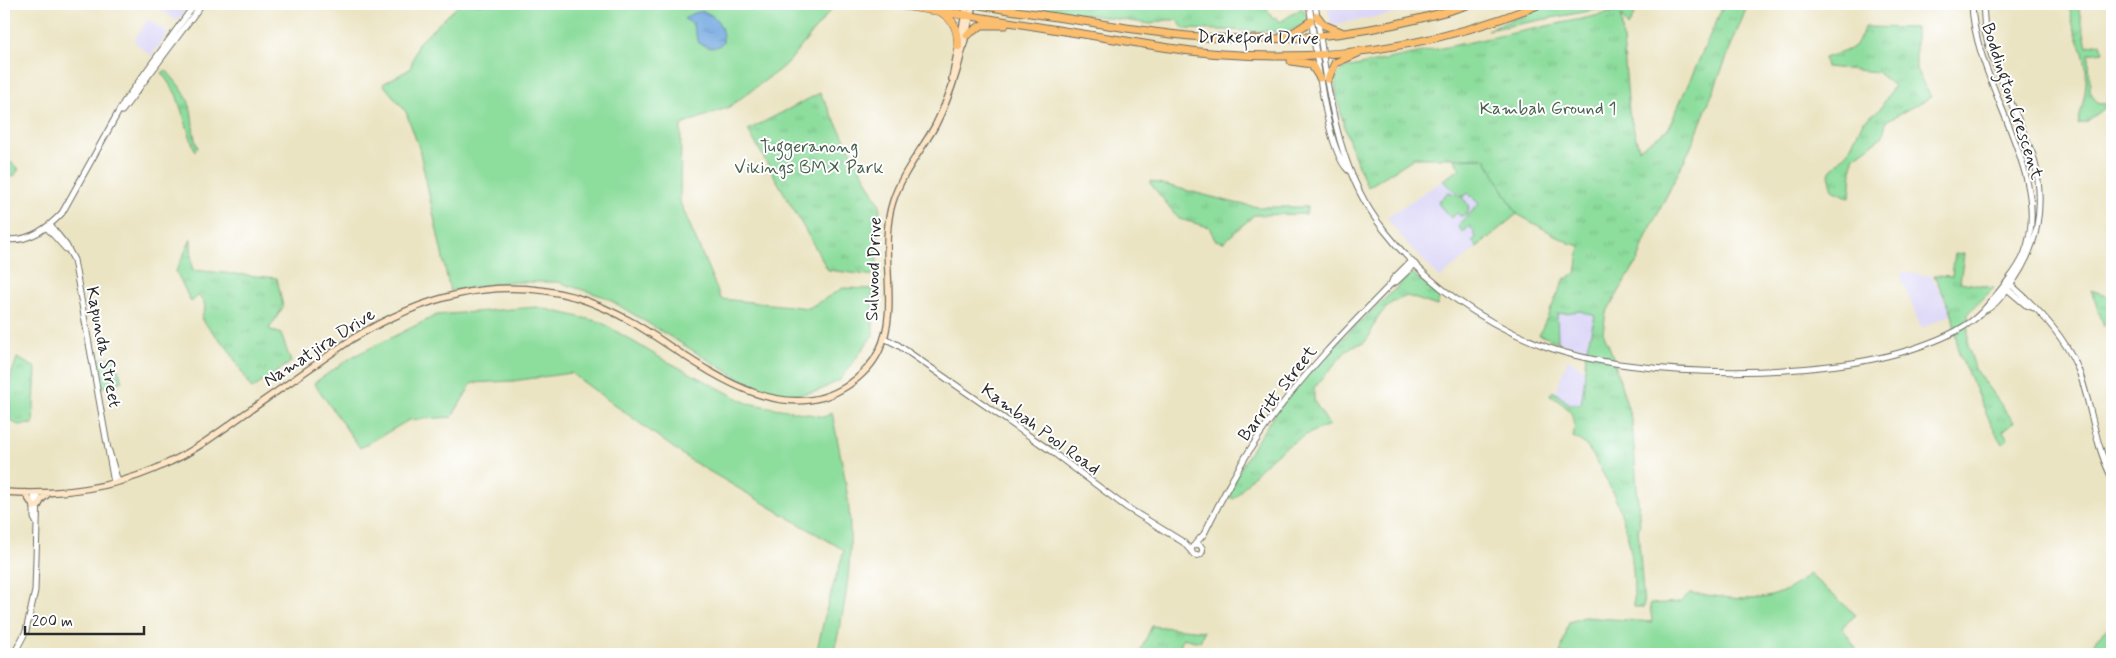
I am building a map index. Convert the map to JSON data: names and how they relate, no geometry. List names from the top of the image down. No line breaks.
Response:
{"streets":{"highway":["Drakeford Drive"],"main road":["Sulwood Drive","Namatjira Drive"],"street":["Boddington Crescent","Kapunda Street","Barritt Street","Kambah Pool Road"]},"crossings":[["Drakeford Drive","Boddington Crescent"],["Drakeford Drive","Sulwood Drive"],["Boddington Crescent","Barritt Street"],["Sulwood Drive","Namatjira Drive"],["Sulwood Drive","Kambah Pool Road"],["Kapunda Street","Namatjira Drive"],["Namatjira Drive","Kambah Pool Road"],["Barritt Street","Kambah Pool Road"]],"parks":["Kambah Ground 1","Tuggeranong Vikings BMX Park"],"scale_bar":"200 m"}
